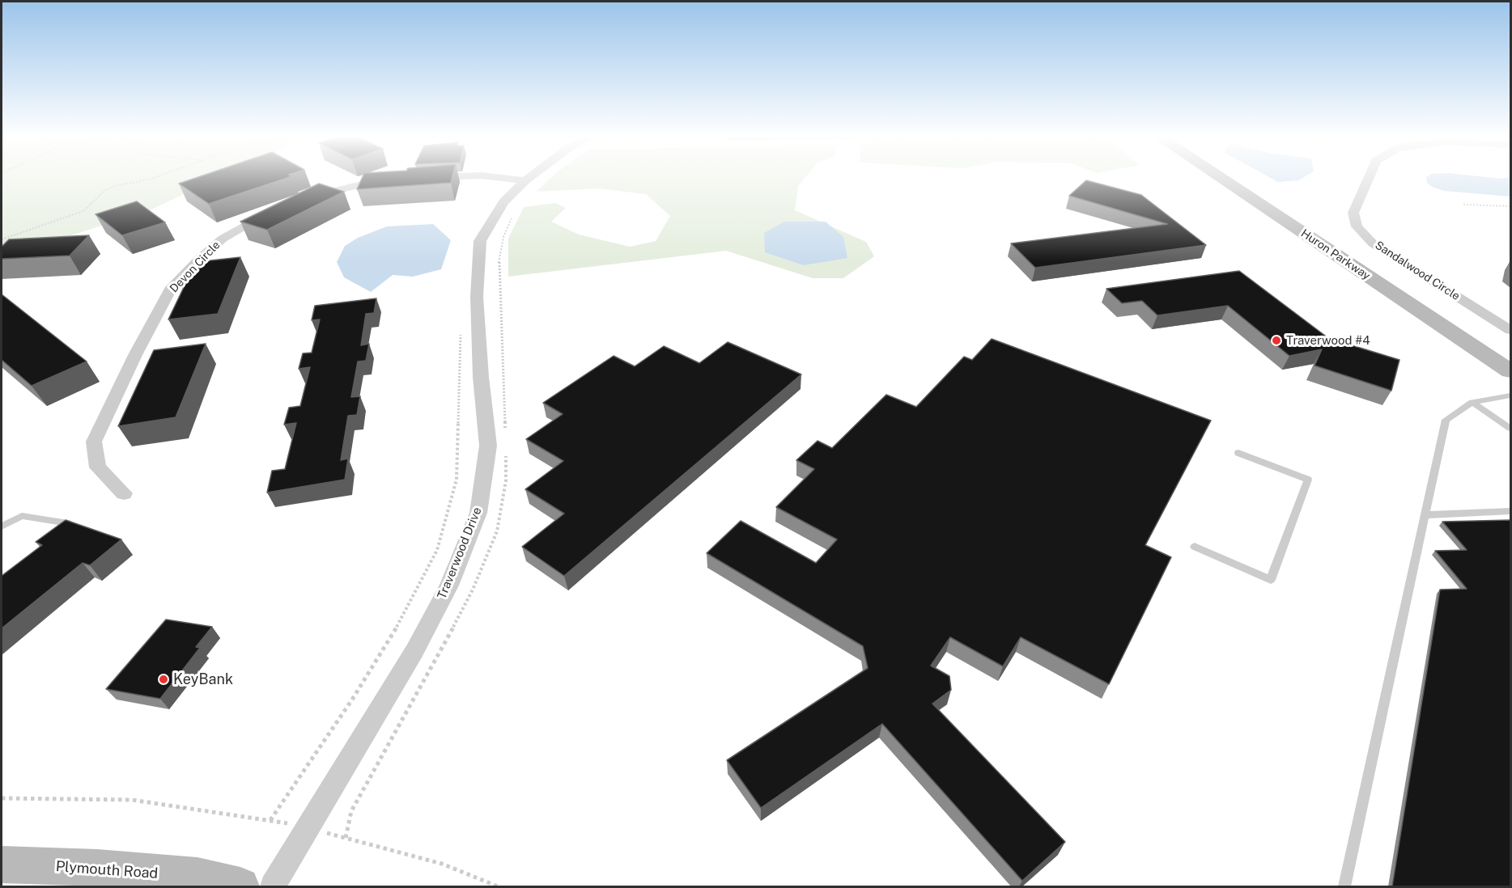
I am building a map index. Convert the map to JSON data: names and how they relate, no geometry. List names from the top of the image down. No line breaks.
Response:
{"streets":{"street":["Huron Parkway","Devon Circle","Sandalwood Circle","Traverwood Drive","Plymouth Road"]},"places":["Traverwood #4","KeyBank"]}
